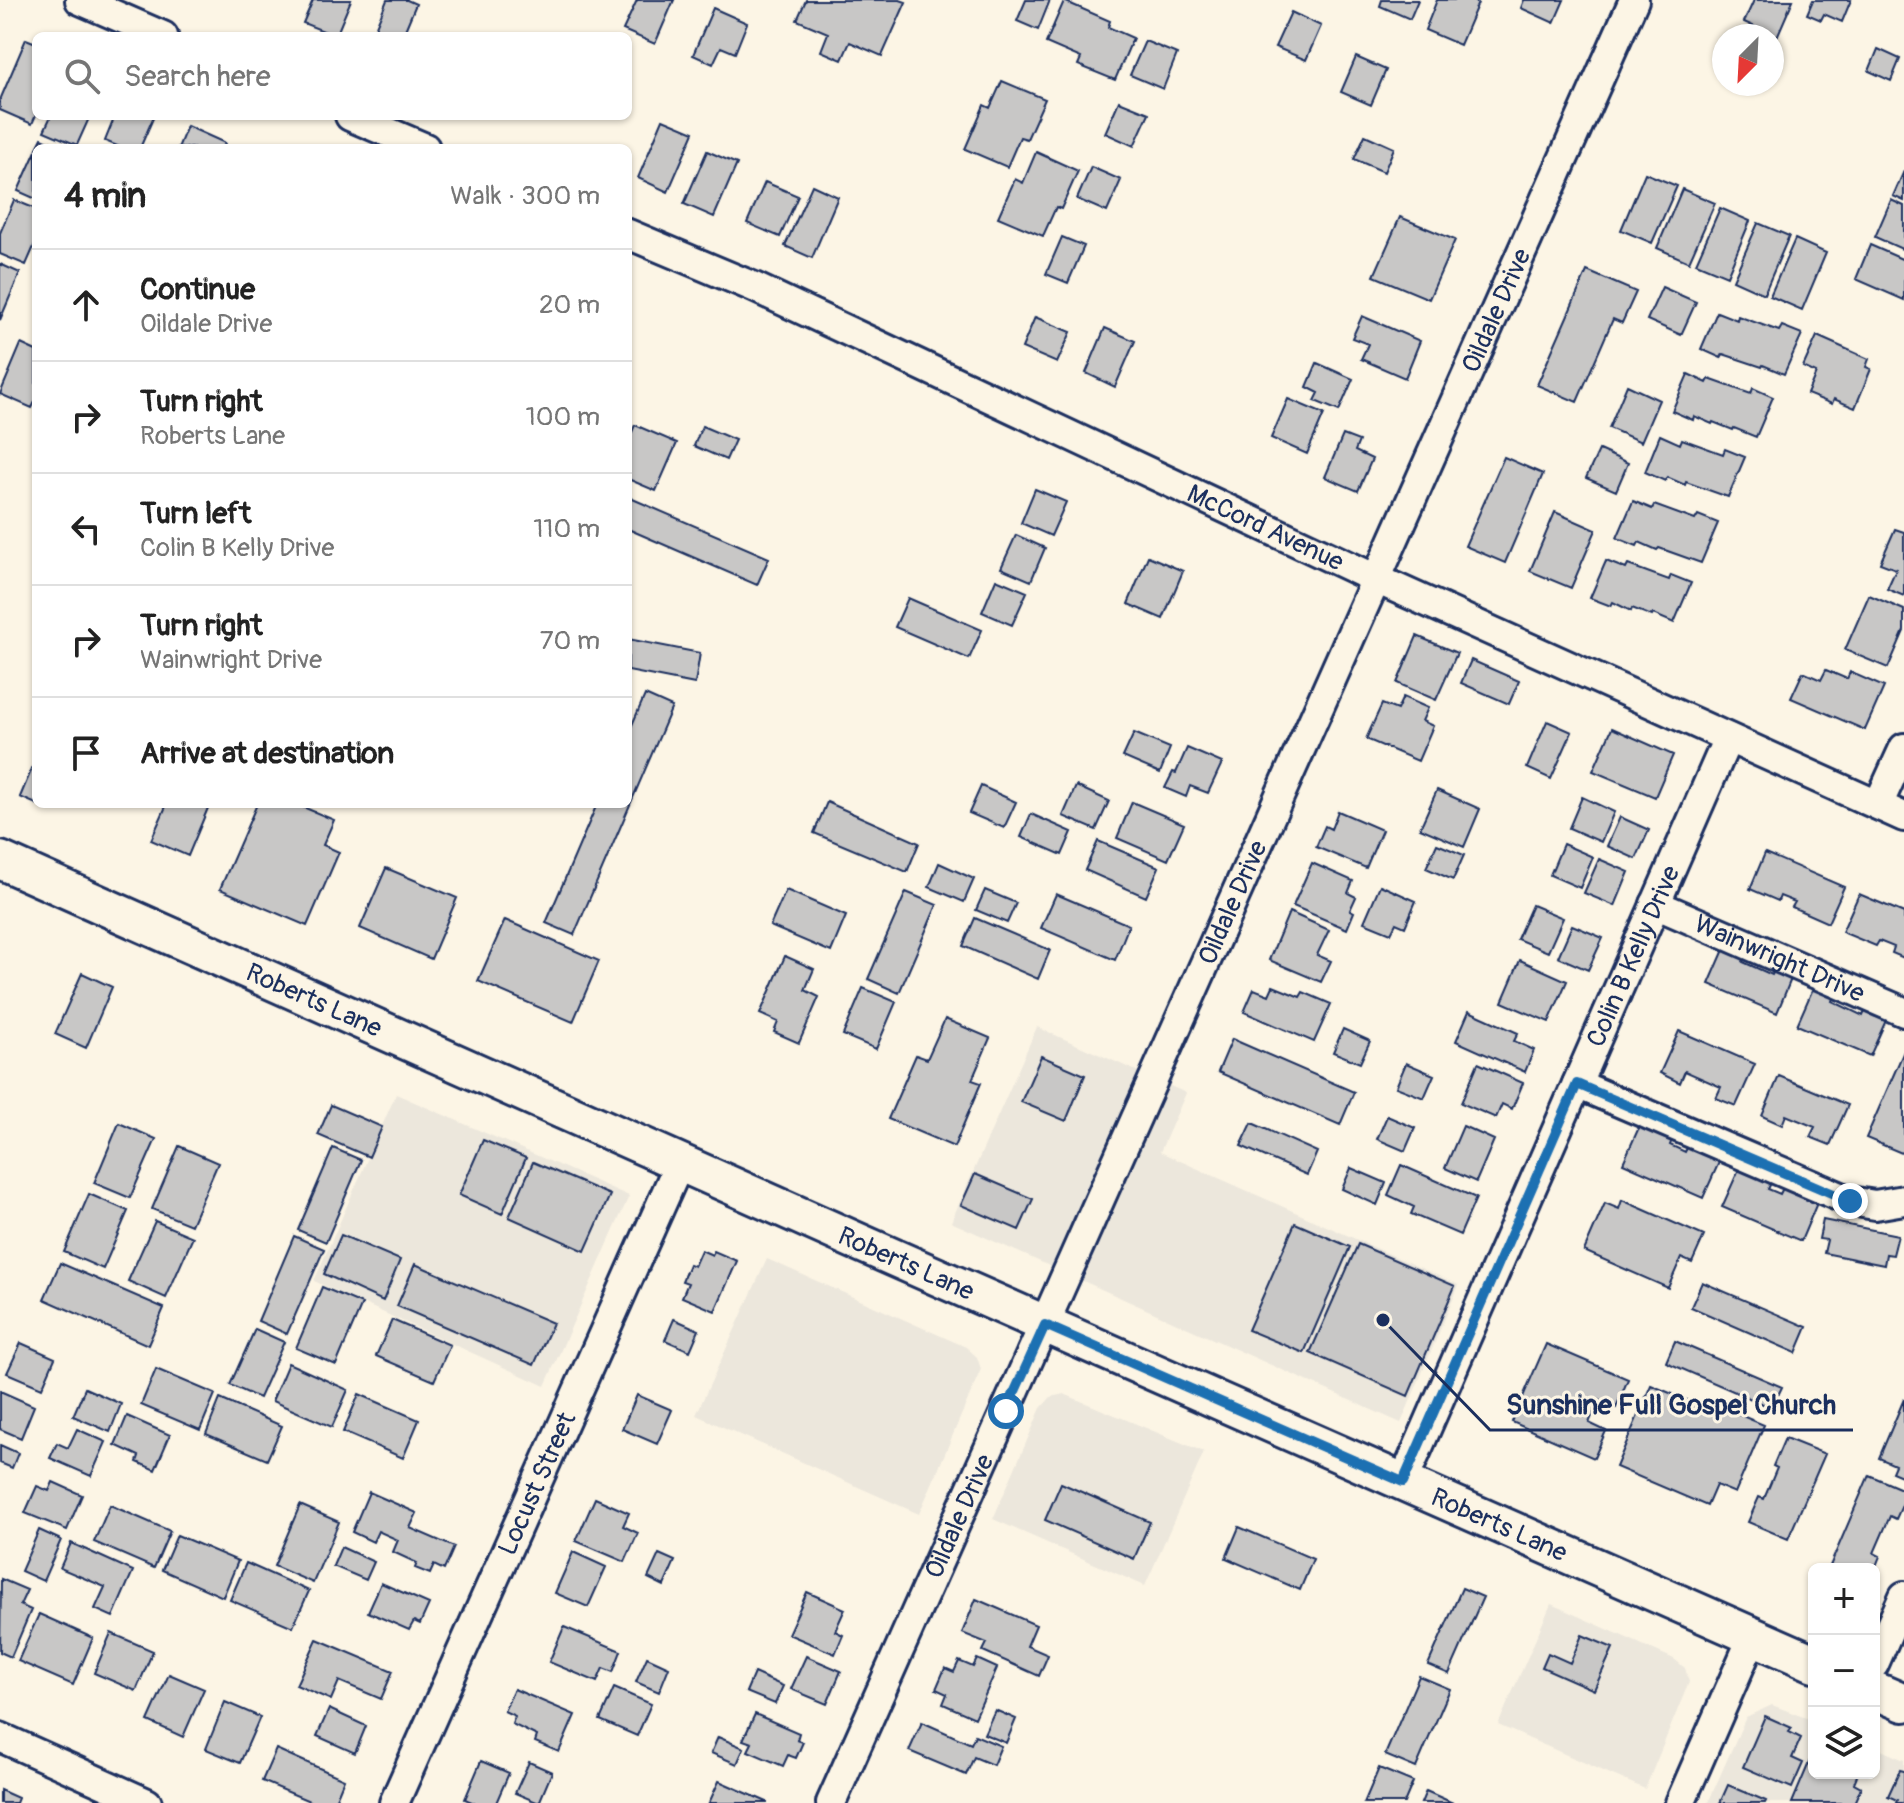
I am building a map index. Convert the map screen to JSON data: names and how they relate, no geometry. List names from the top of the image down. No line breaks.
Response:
{"streets":{"main road":["Roberts Lane"],"street":["Oildale Drive","McCord Avenue","Colin B Kelly Drive","Wainwright Drive","Locust Street"]},"crossings":[["Oildale Drive","McCord Avenue"],["Oildale Drive","Roberts Lane"],["McCord Avenue","Colin B Kelly Drive"],["Colin B Kelly Drive","Wainwright Drive"],["Colin B Kelly Drive","Roberts Lane"],["Roberts Lane","Locust Street"]],"places":["Sunshine Full Gospel Church"],"north":"bottom left","page":{"search":"Search here","heading":["4 min","Walk · 300 m"],"list":[["Continue","Oildale Drive","20 m"],["Turn right","Roberts Lane","100 m"],["Turn left","Colin B Kelly Drive","110 m"],["Turn right","Wainwright Drive","70 m"],"Arrive at destination"],"map_buttons":["+","−"]}}
